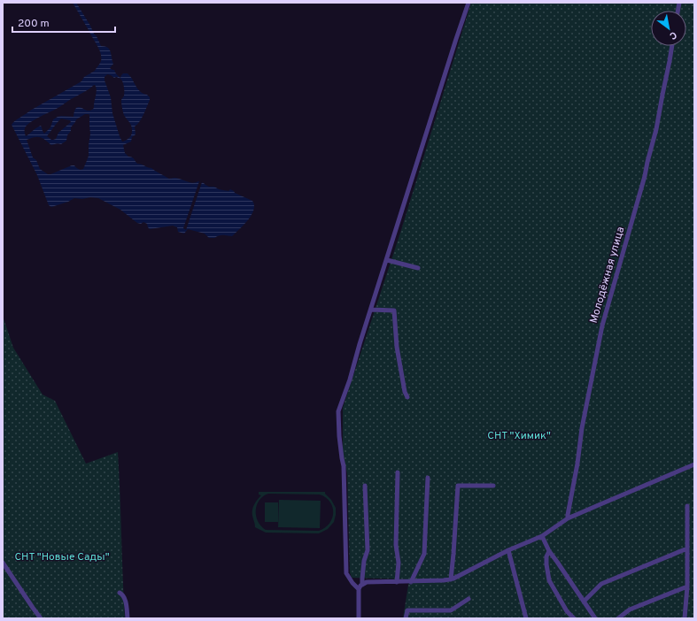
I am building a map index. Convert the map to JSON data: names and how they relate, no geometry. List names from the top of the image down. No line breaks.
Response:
{"streets":{"street":["Молодёжная улица"]},"parks":["СНТ \"Химик\"","СНТ \"Новые Сады\""],"scale_bar":"200 m","north":"bottom right"}
